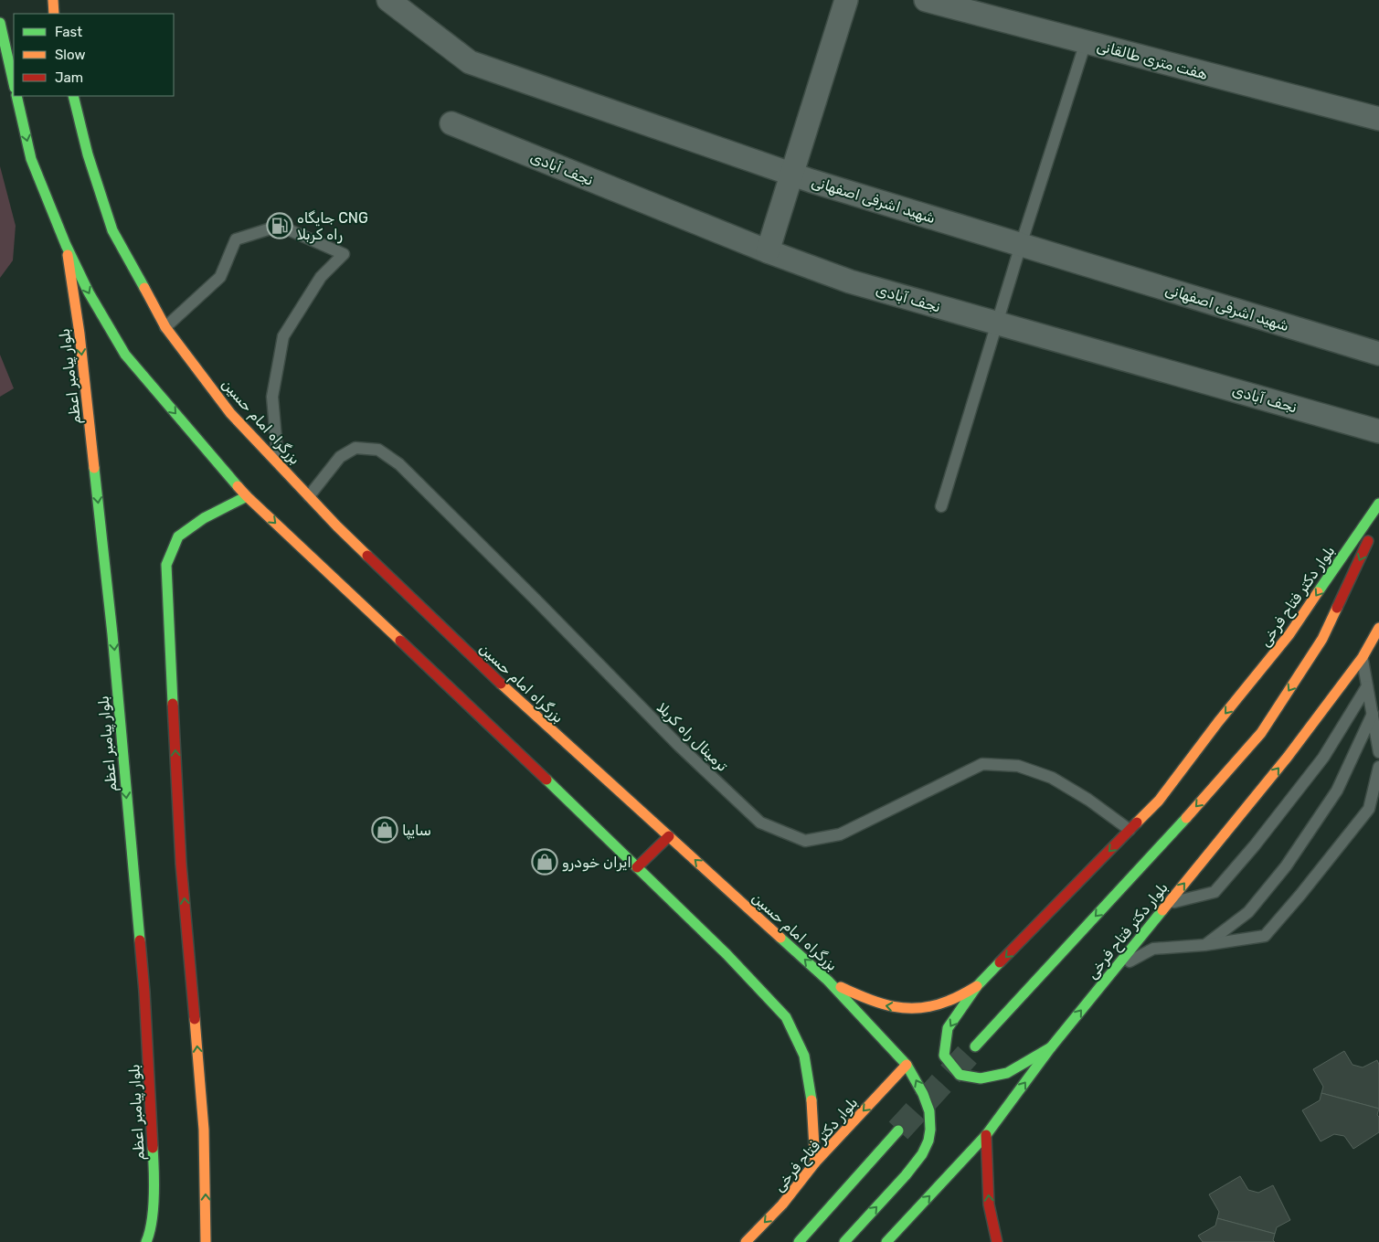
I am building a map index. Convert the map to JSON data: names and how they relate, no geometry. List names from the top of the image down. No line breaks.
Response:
{"streets":{"main road":["بلوار پیامبر اعظم","بزرگراه امام حسین","بلوار دکتر فتاح فرخی"],"street":["هفت متری طالقانی","نجف آبادی","شهید اشرفی اصفهانی"],"lane":["ترمینال راه کربلا"]},"crossings":[["بزرگراه امام حسین","بلوار دکتر فتاح فرخی"],["بزرگراه امام حسین","ترمینال راه کربلا"],["بلوار دکتر فتاح فرخی","ترمینال راه کربلا"]],"places":{"fuel station":["جایگاه CNG راه کربلا"],"shop":["سایپا","ایران خودرو"]},"legend":["Fast","Slow","Jam"]}
